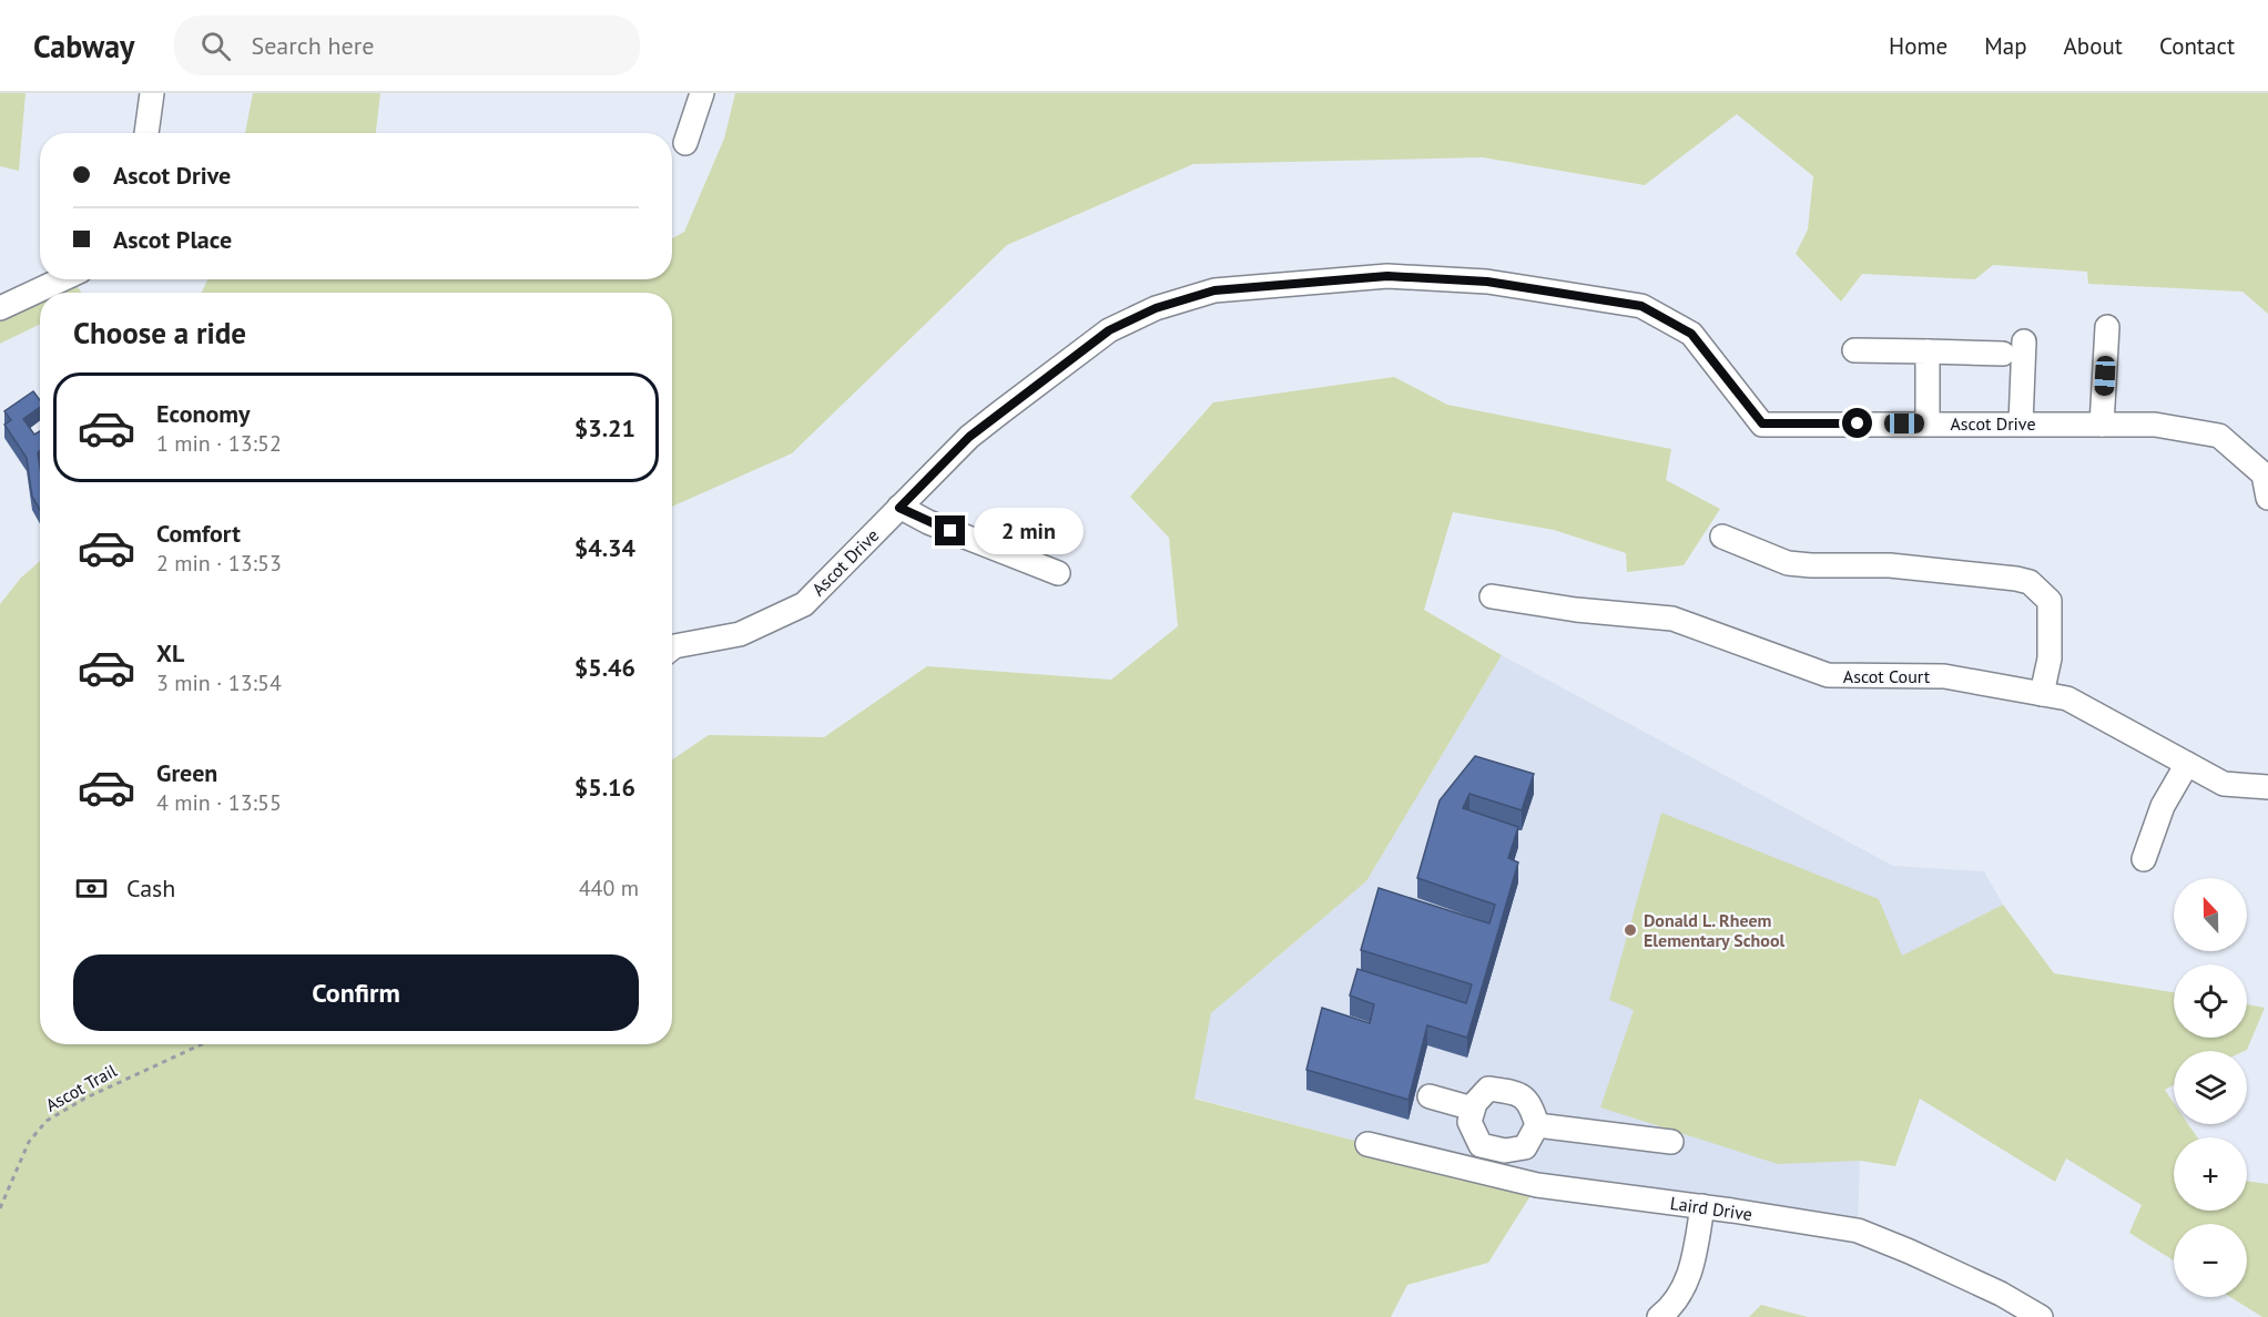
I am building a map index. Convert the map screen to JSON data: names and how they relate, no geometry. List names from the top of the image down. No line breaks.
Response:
{"streets":{"street":["Ascot Drive","Ascot Court","Laird Drive"],"path":["Ascot Trail"]},"places":["Donald L. Rheem Elementary School"],"north":"top","page":{"header":"Cabway","search":"Search here","nav":["Home","Map","About","Contact"],"banner":["Ascot Drive","Ascot Place"],"heading":"Choose a ride","list":[{"name":"Economy","note":"1 min · 13:52","value":"$3.21"},{"name":"Comfort","note":"2 min · 13:53","value":"$4.34"},{"name":"XL","note":"3 min · 13:54","value":"$5.46"},{"name":"Green","note":"4 min · 13:55","value":"$5.16"}],"bubble":"2 min","pay":["Cash","440 m"],"map_buttons":["+","−"],"buttons":"Confirm"}}
